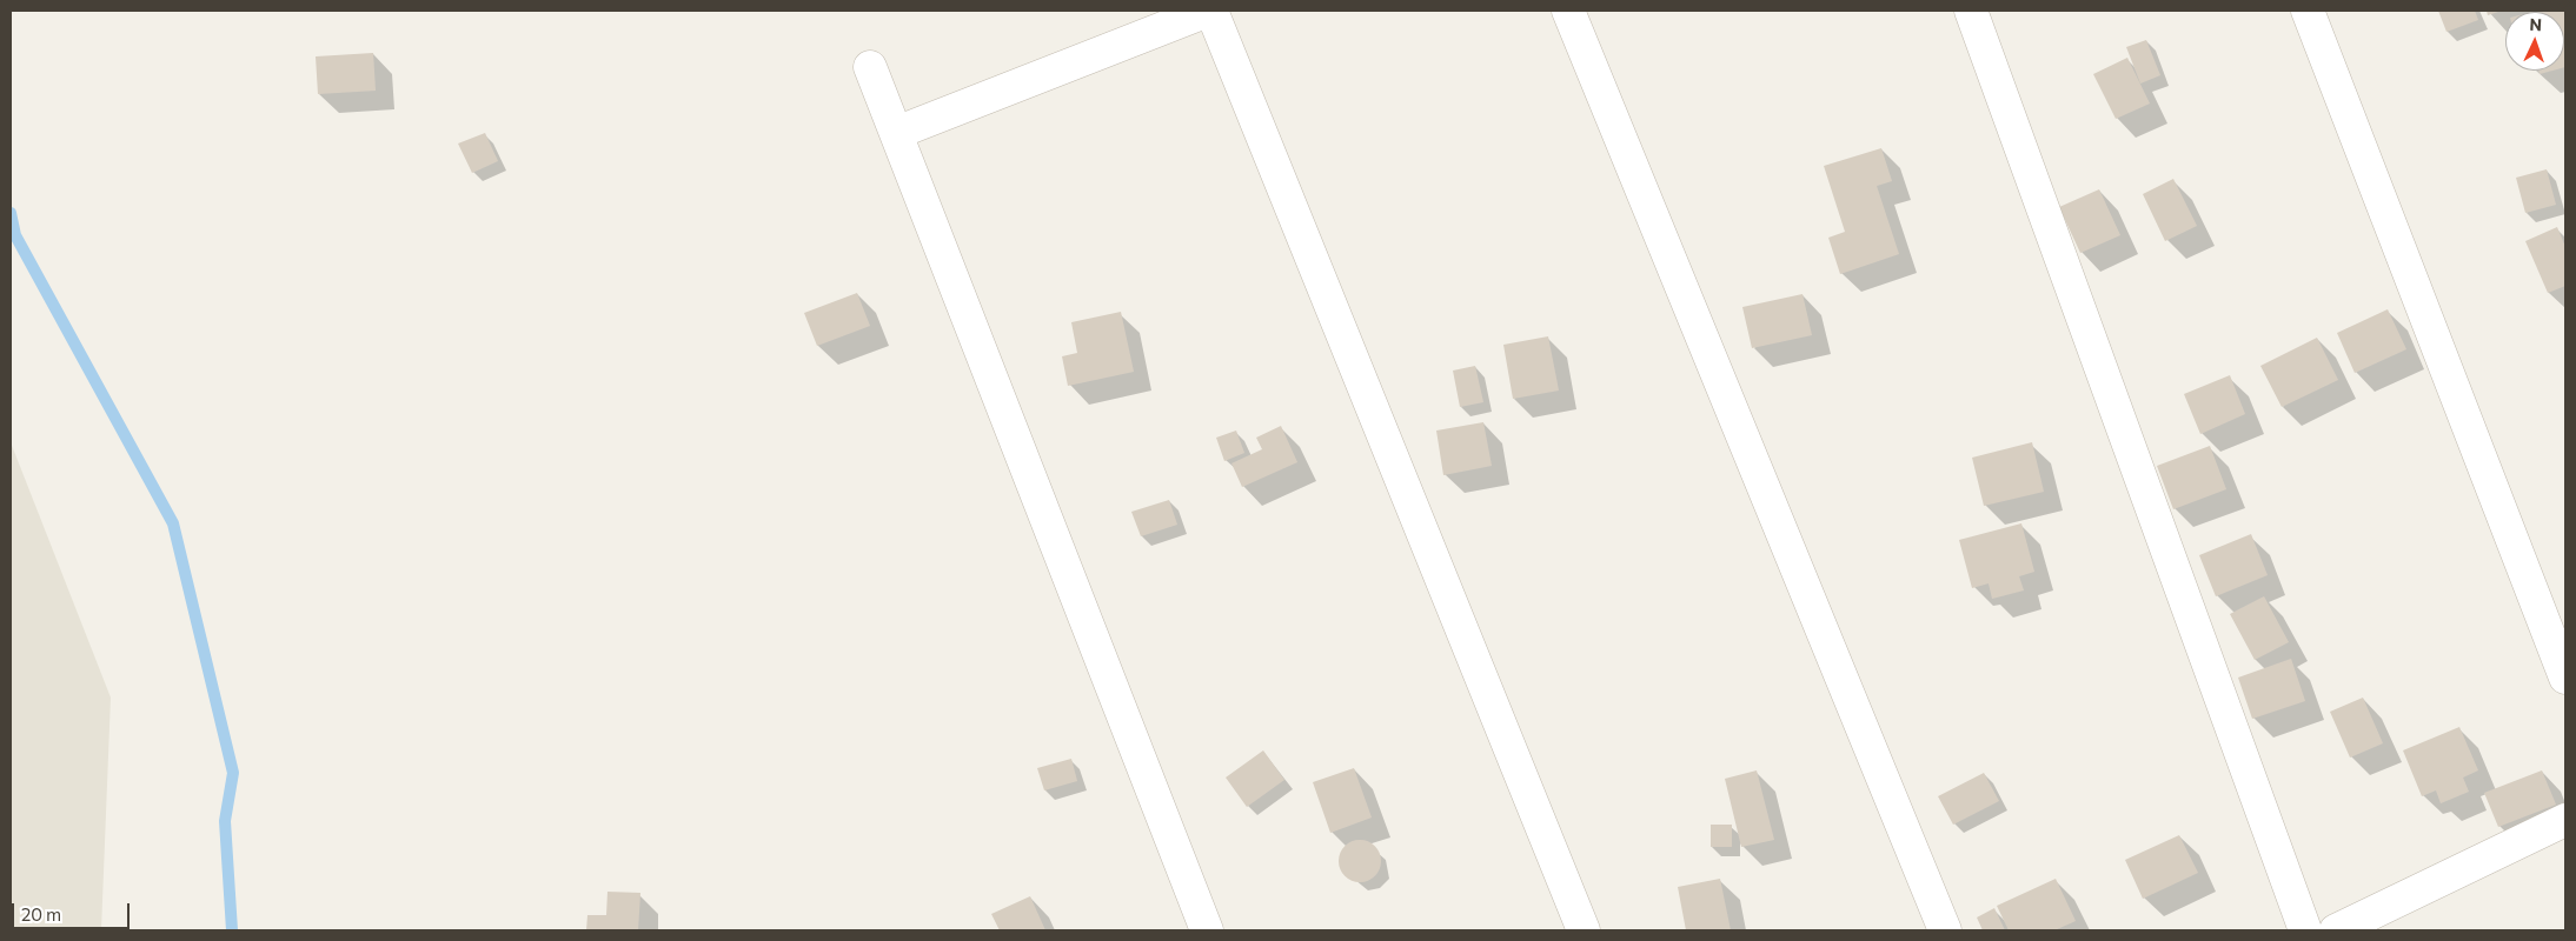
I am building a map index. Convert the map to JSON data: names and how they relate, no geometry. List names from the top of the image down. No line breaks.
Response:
{"scale_bar":"20 m","north":"top"}
